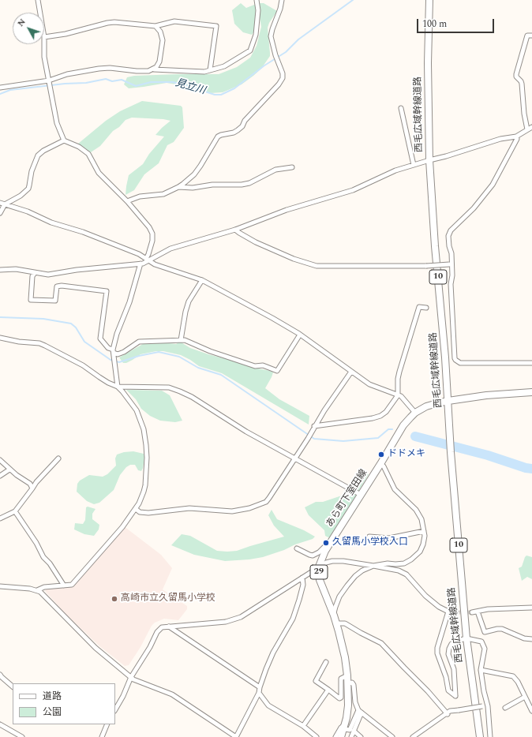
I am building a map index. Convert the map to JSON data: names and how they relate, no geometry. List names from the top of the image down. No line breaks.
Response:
{"streets":{"main road":["西毛広域幹線道路","10","あら町下室田線","29"]},"crossings":[["西毛広域幹線道路","あら町下室田線"]],"water":["見立川"],"places":["ドドメキ","久留馬小学校入口","高崎市立久留馬小学校"],"legend":["道路","公園"],"scale_bar":"100 m","north":"top left"}
